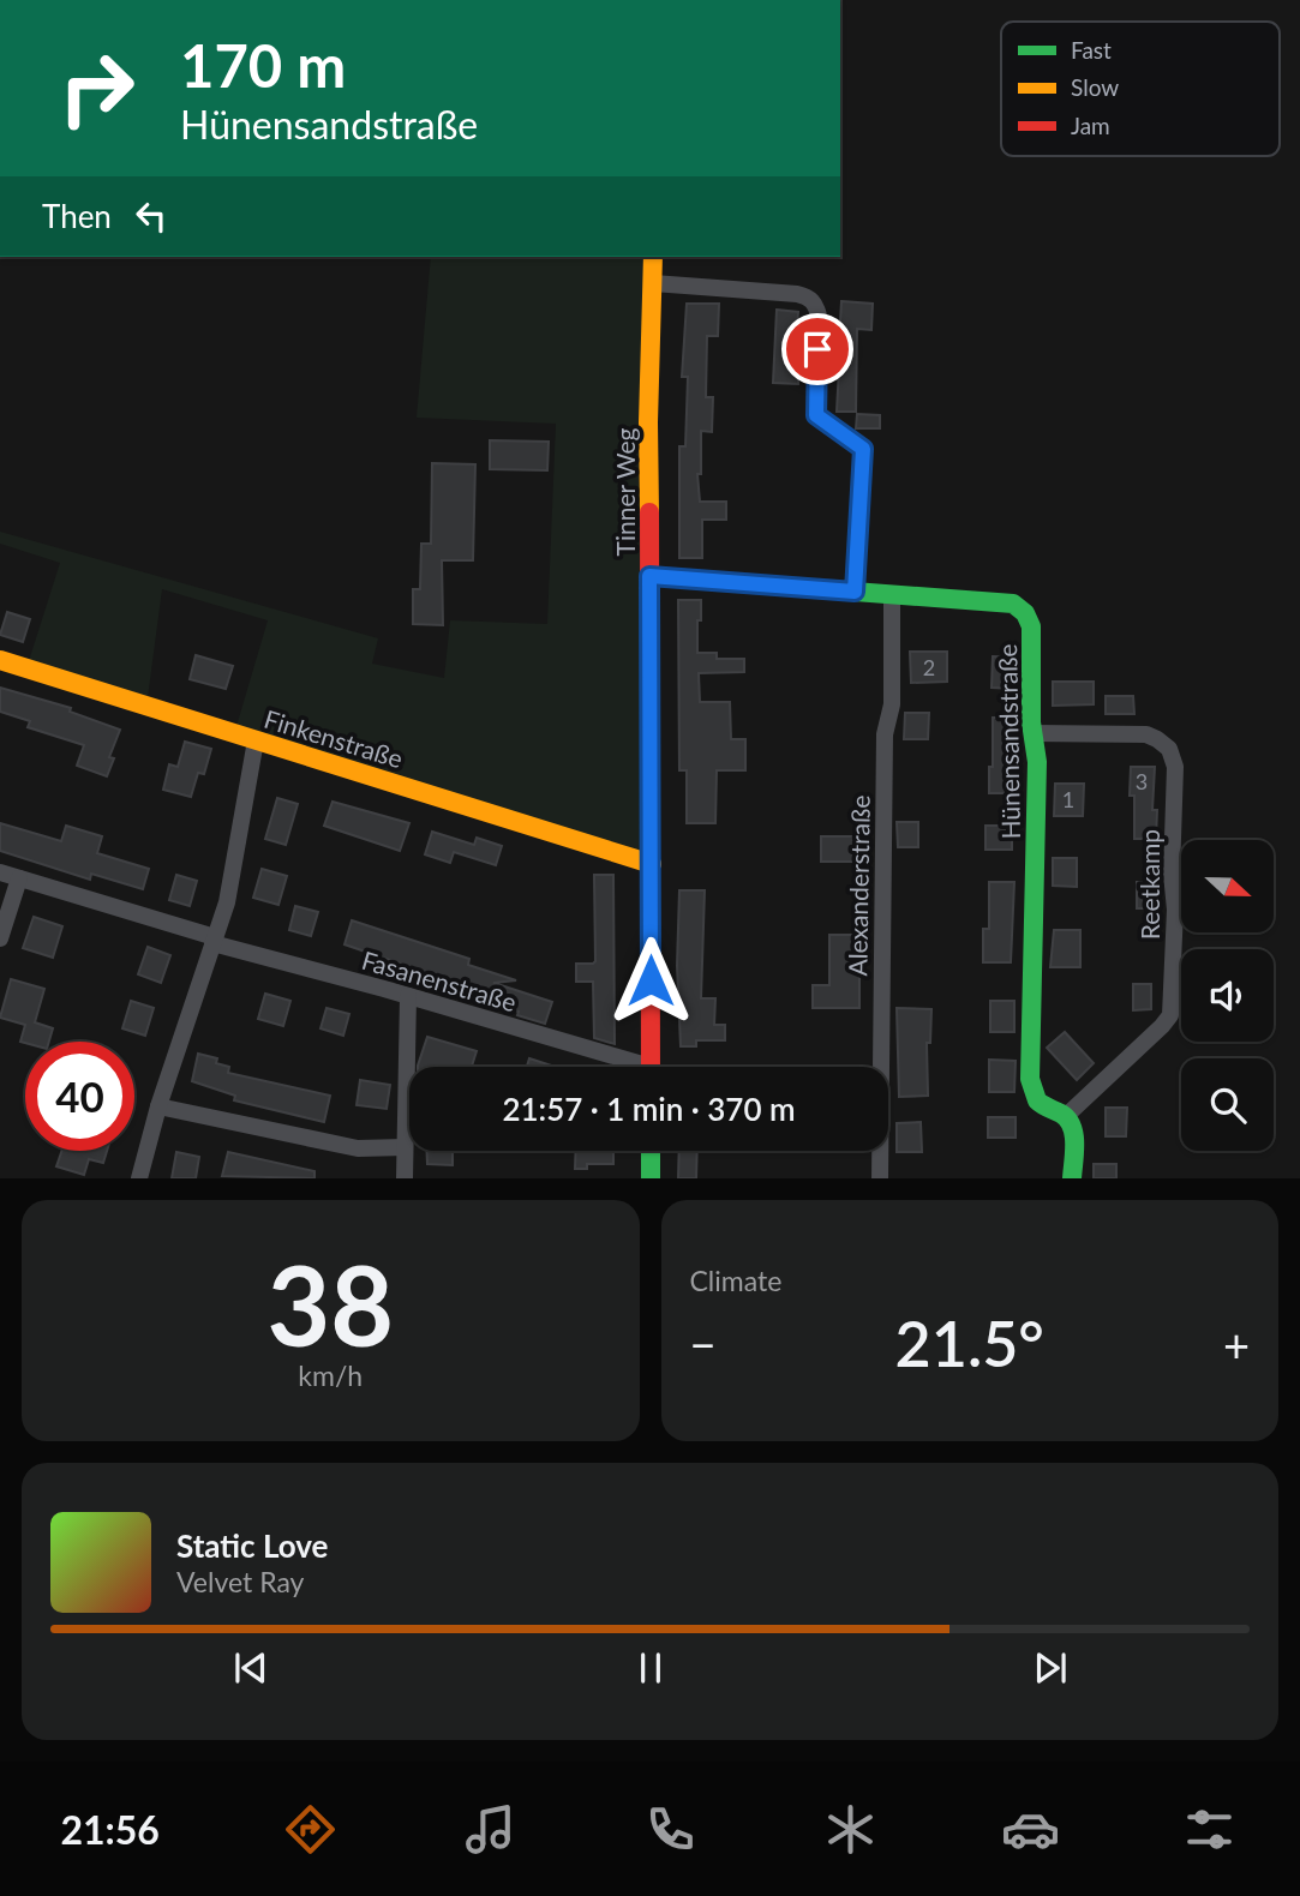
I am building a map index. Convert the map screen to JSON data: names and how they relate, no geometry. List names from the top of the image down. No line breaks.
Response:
{"streets":{"street":["Tinner Weg","Finkenstraße","Hünensandstraße","Reetkamp","Alexanderstraße","Fasanenstraße"]},"crossings":[["Tinner Weg","Finkenstraße"],["Tinner Weg","Hünensandstraße"],["Hünensandstraße","Reetkamp"],["Hünensandstraße","Alexanderstraße"]],"house_numbers":["2","3","1"],"legend":["Fast","Slow","Jam"],"north":"right","page":{"turn":["170 m","Hünensandstraße"],"then":"Then","limit":"40","trip":"21:57 · 1 min · 370 m","tile":[["38","km/h"],"Climate"],"heat":["−","21.5°","+"],"song":["Static Love","Velvet Ray"],"tabs":"21:56"}}
